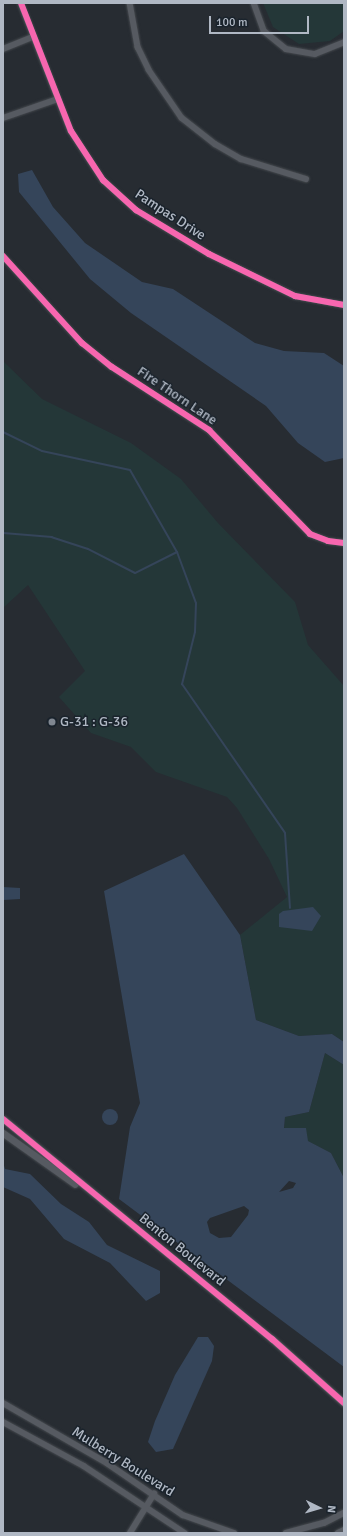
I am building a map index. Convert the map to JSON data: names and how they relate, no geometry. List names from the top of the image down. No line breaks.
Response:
{"streets":{"street":["Pampas Drive","Fire Thorn Lane","Benton Boulevard","Mulberry Boulevard"]},"places":["G-31 : G-36"],"scale_bar":"100 m","north":"right"}
